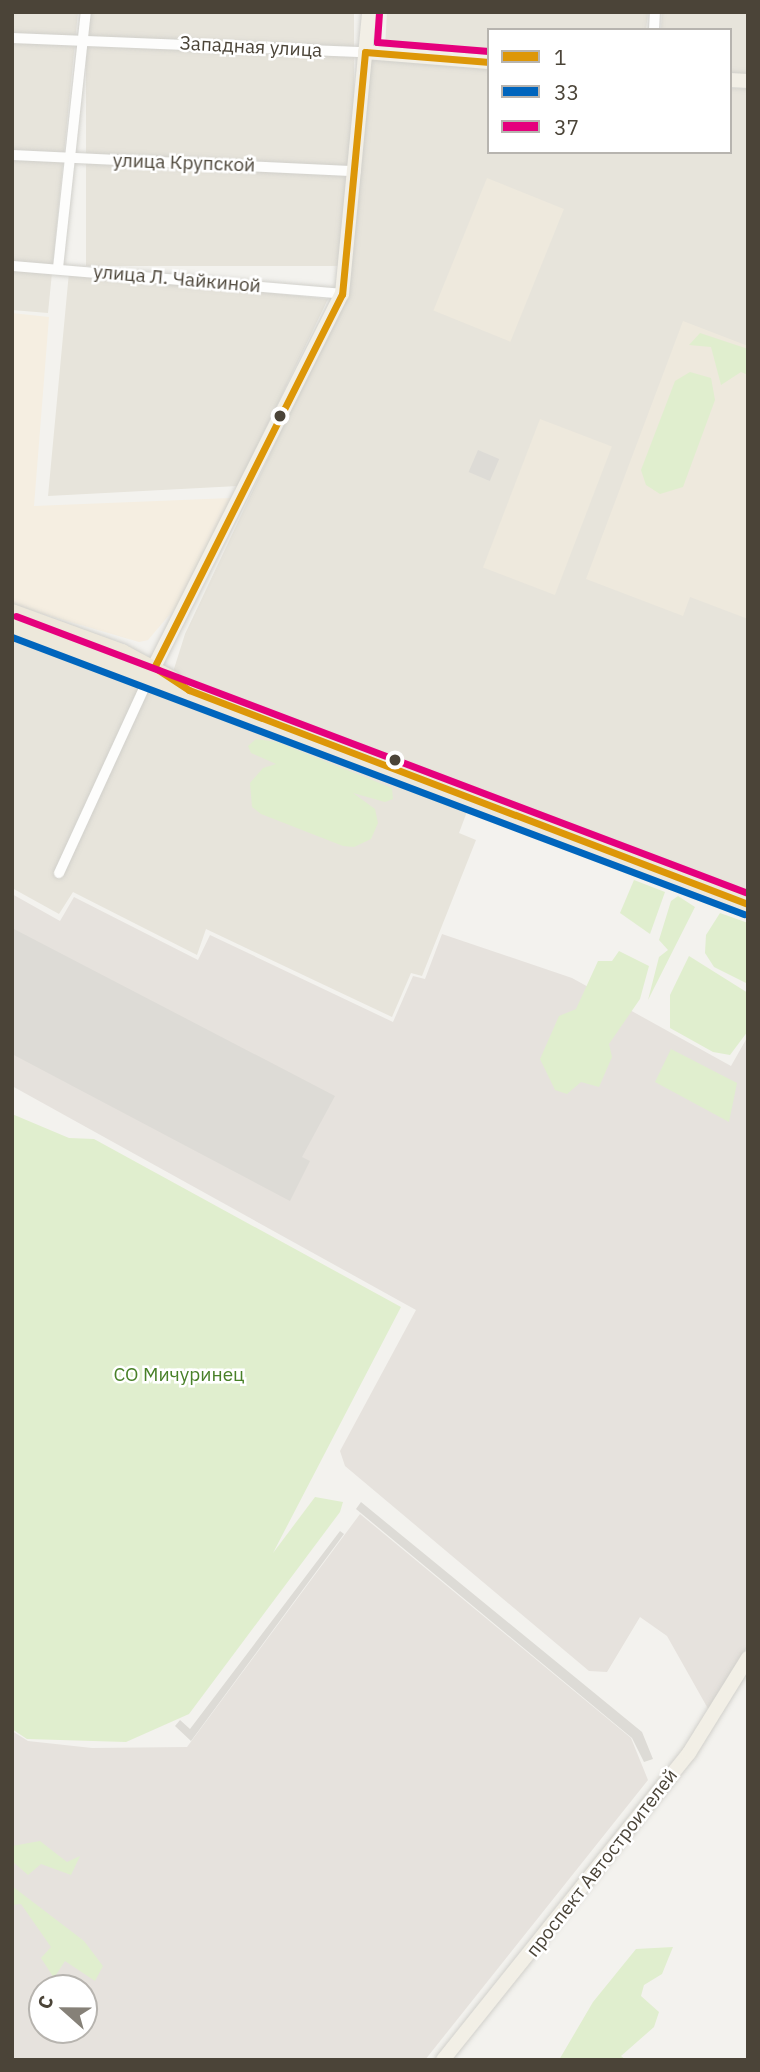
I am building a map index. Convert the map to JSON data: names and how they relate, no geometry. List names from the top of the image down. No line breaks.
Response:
{"streets":{"main road":["Западная улица","проспект Автостроителей"],"street":["улица Крупской","улица Л. Чайкиной"]},"parks":["СО Мичуринец"],"lines":["transit line 37","transit line 1","transit line 33"],"legend":["1","33","37"],"north":"left"}
